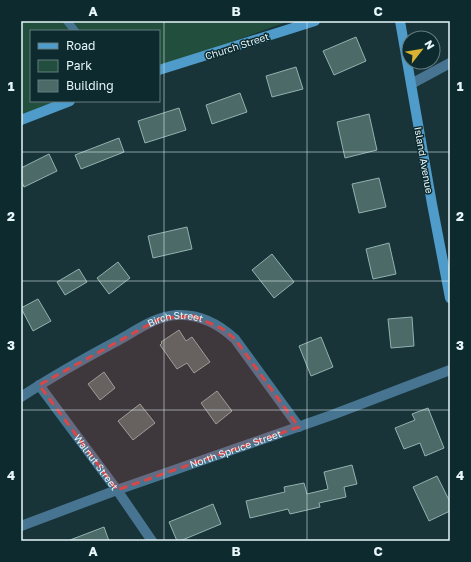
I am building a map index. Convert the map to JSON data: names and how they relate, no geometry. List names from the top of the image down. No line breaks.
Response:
{"streets":{"street":["Church Street","Island Avenue","Birch Street","North Spruce Street","Walnut Street"]},"crossings":[["Birch Street","North Spruce Street"],["Birch Street","Walnut Street"],["North Spruce Street","Walnut Street"]],"legend":["Road","Park","Building"],"north":"top right","grid":{"columns":["A","B","C"],"rows":["1","2","3","4"]}}
